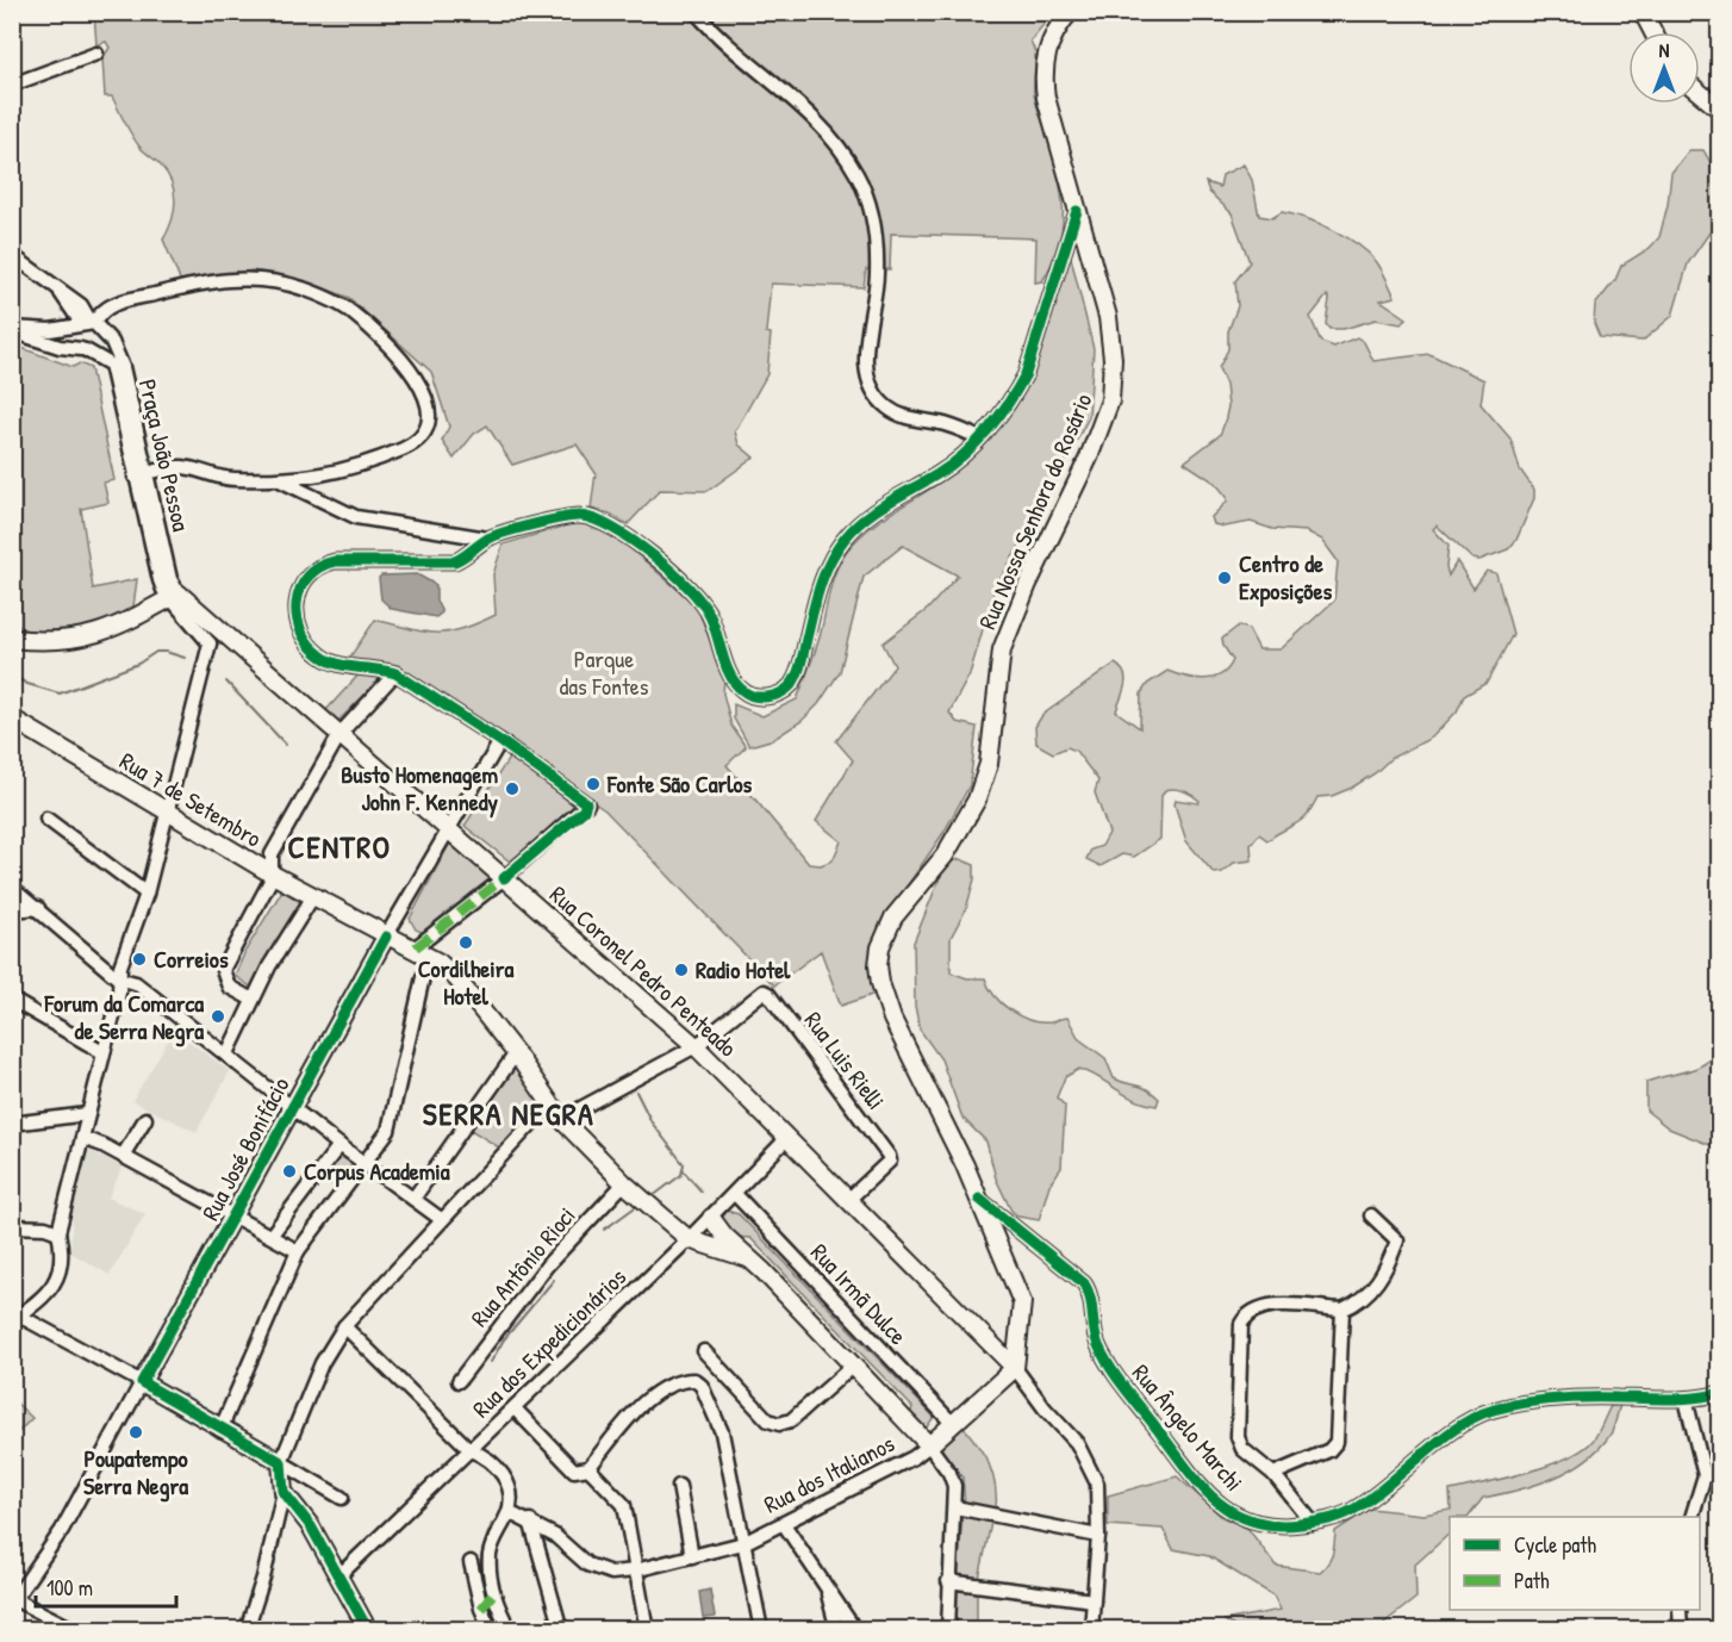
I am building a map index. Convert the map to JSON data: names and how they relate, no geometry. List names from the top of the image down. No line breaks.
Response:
{"streets":{"main road":["Rua Nossa Senhora do Rosário","Rua 7 de Setembro","Rua Coronel Pedro Penteado","Rua José Bonifácio","Rua dos Italianos"],"street":["Praça João Pessoa","Rua Luis Rielli","Rua Antônio Rioci","Rua Irmã Dulce","Rua dos Expedicionários","Rua Ângelo Marchi"]},"crossings":[["Praça João Pessoa","Rua Coronel Pedro Penteado"],["Rua Nossa Senhora do Rosário","Rua Coronel Pedro Penteado"],["Rua Nossa Senhora do Rosário","Rua Ângelo Marchi"],["Rua Nossa Senhora do Rosário","Rua dos Italianos"],["Rua 7 de Setembro","Rua José Bonifácio"],["Rua 7 de Setembro","Rua Antônio Rioci"],["Rua 7 de Setembro","Rua dos Expedicionários"],["Rua Coronel Pedro Penteado","Rua Luis Rielli"],["Rua Coronel Pedro Penteado","Rua dos Expedicionários"],["Rua Coronel Pedro Penteado","Rua dos Italianos"],["Rua Irmã Dulce","Rua dos Expedicionários"],["Rua Irmã Dulce","Rua dos Italianos"]],"districts":["CENTRO","SERRA NEGRA"],"parks":["Parque das Fontes"],"places":["Centro de Exposições","Fonte São Carlos","Busto Homenagem John F. Kennedy","Cordilheira Hotel","Correios","Radio Hotel","Forum da Comarca de Serra Negra","Corpus Academia","Poupatempo Serra Negra"],"legend":["Cycle path","Path"],"scale_bar":"100 m","north":"top"}
